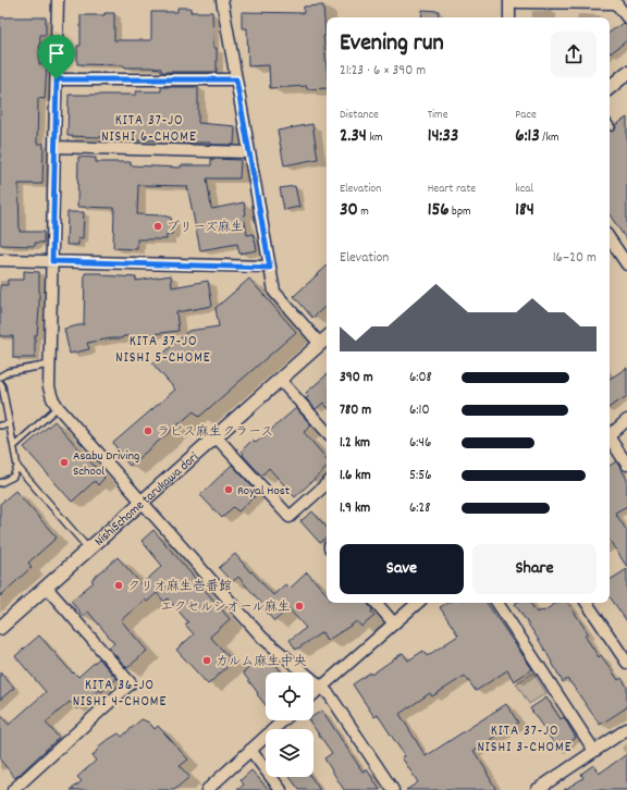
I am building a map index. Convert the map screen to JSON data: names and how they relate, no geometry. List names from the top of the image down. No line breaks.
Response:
{"streets":{"street":["Nishi5chome tarukawa dori"]},"districts":["KITA 37-JO NISHI 6-CHOME","KITA 37-JO NISHI 5-CHOME","KITA 36-JO NISHI 4-CHOME","KITA 37-JO NISHI 3-CHOME"],"places":["ブリーズ麻生","ラピス麻生クラース","Asabu Driving School","Royal Host","クリオ麻生壱番館","エクセルシオール麻生","カルム麻生中央"],"page":{"heading":["Evening run","21:23 · 6 × 390 m"],"stats":[["Distance","2.34 km"],["Time","14:33"],["Pace","6:13 /km"],["Elevation","30 m"],["Heart rate","156 bpm"],["kcal","184"]],"chart":["Elevation","16–20 m"],"list":[{"name":"390 m","note":"6:08"},{"name":"780 m","note":"6:10"},{"name":"1.2 km","note":"6:46"},{"name":"1.6 km","note":"5:56"},{"name":"1.9 km","note":"6:28"}],"buttons":["Save","Share"]}}
